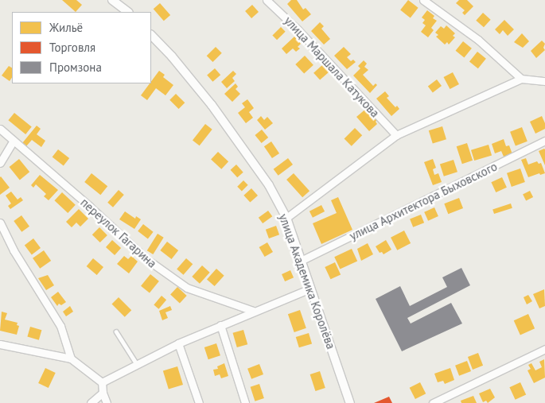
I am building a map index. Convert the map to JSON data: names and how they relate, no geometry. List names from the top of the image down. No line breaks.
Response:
{"streets":{"street":["улица Маршала Катукова","улица Архитектора Быховского","переулок Гагарина","улица Академика Королёва"]},"crossings":[["улица Архитектора Быховского","улица Академика Королёва"]],"legend":["Жильё","Торговля","Промзона"]}
